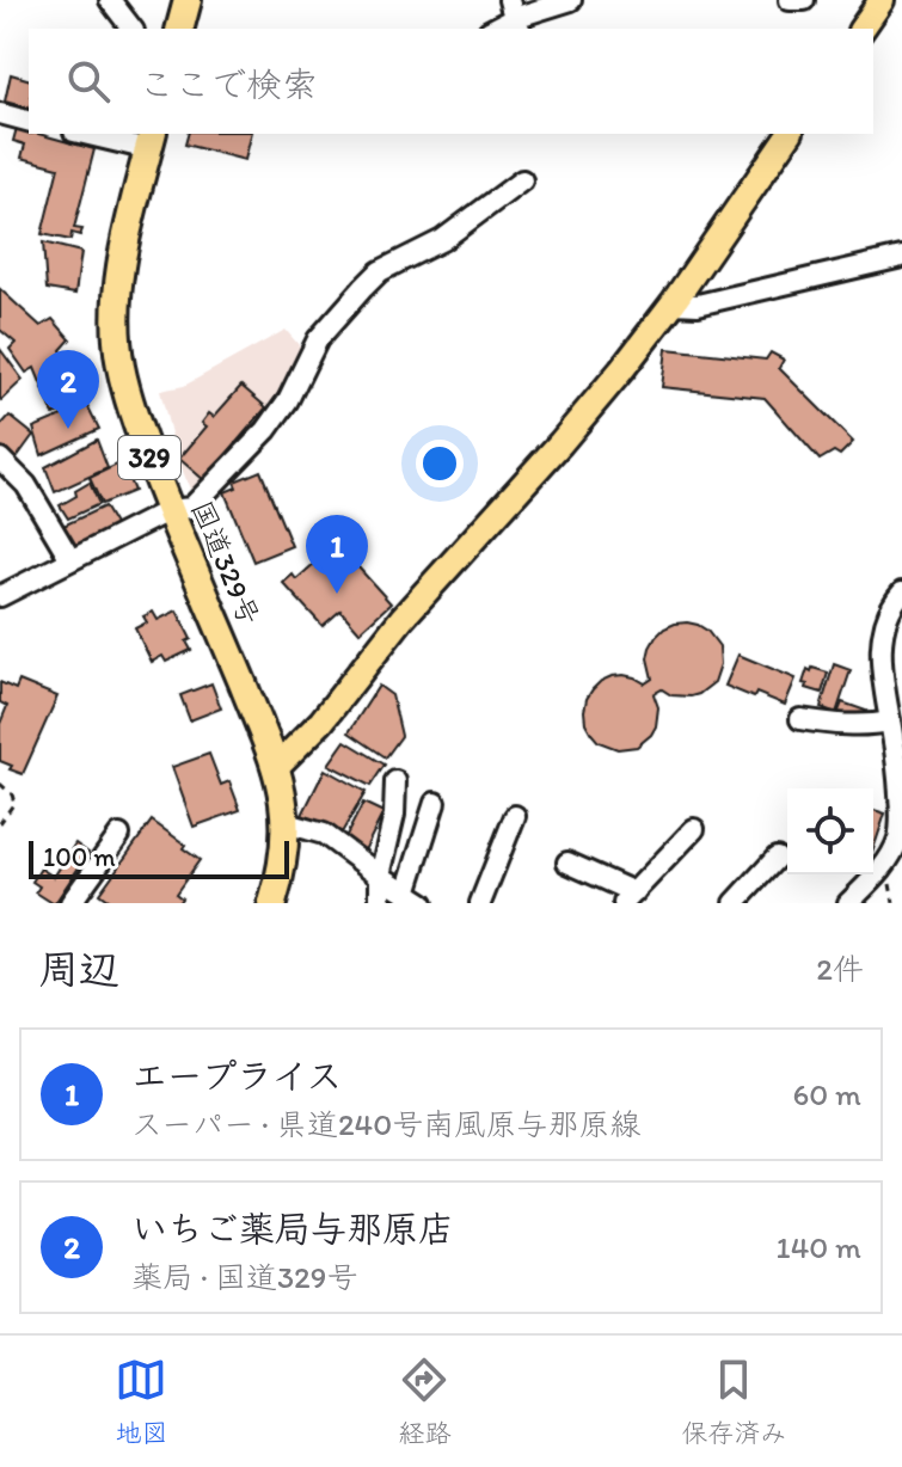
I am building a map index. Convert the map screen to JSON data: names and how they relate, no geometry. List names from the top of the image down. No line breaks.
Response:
{"streets":{"highway":["329","国道329号"]},"scale_bar":"100 m","page":{"search":"ここで検索","pins":["2","1"],"scale":"100 m","heading":["周辺","2件"],"list":[{"mark":"1","name":"エープライス","note":"スーパー · 県道240号南風原与那原線","value":"60 m"},{"mark":"2","name":"いちご薬局与那原店","note":"薬局 · 国道329号","value":"140 m"}],"nav":["地図","経路","保存済み"]}}
